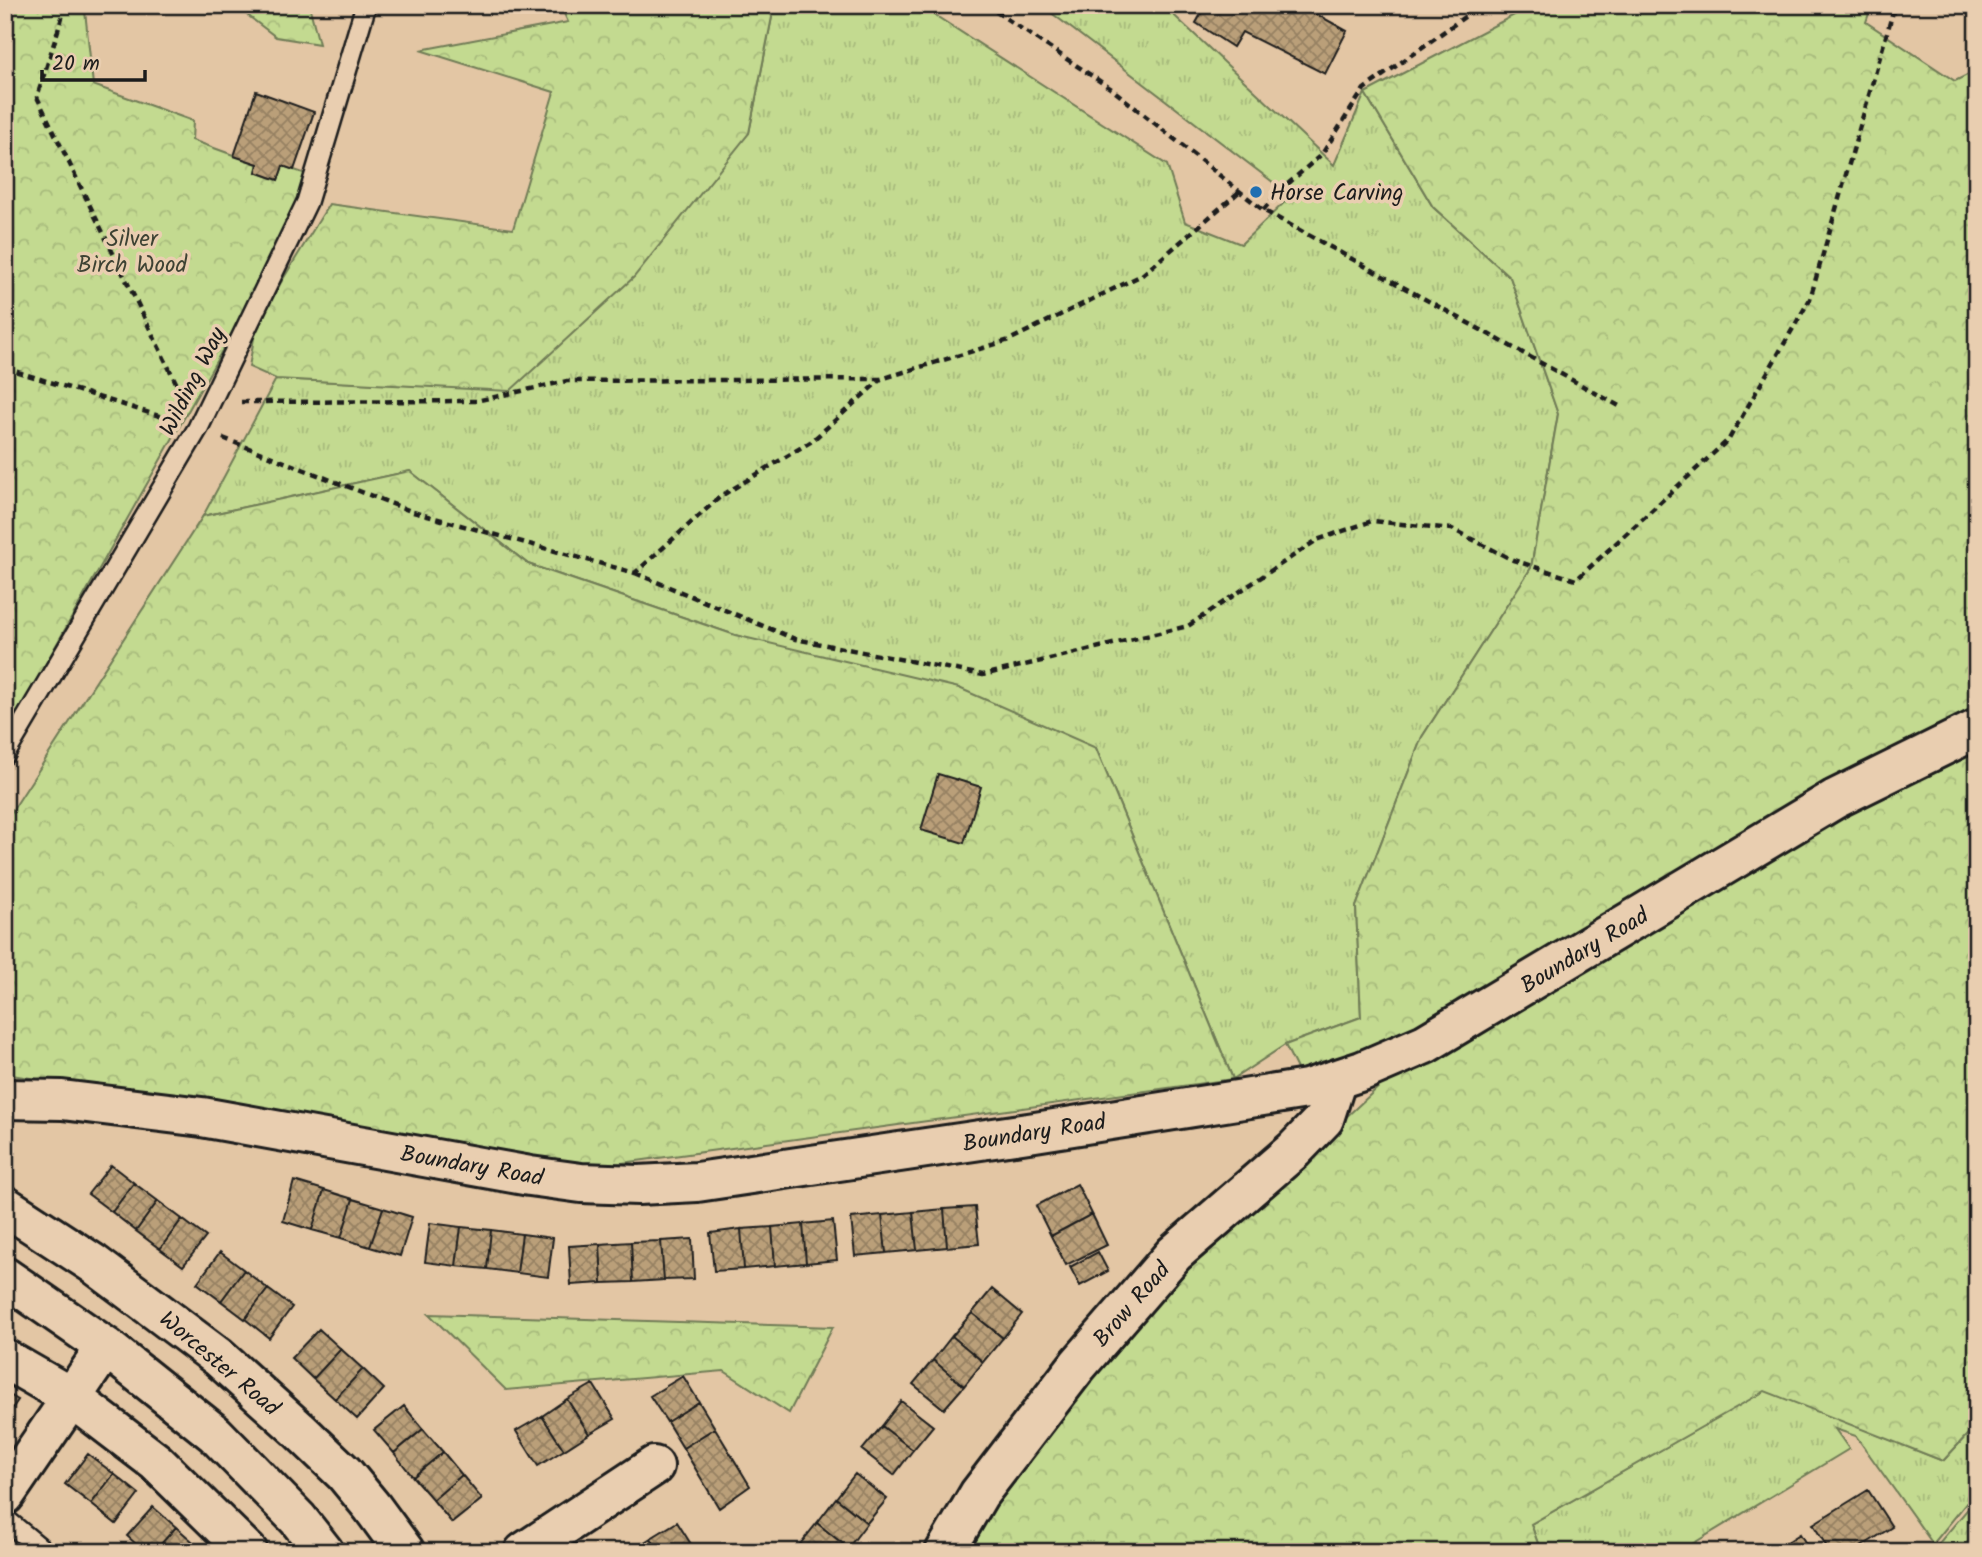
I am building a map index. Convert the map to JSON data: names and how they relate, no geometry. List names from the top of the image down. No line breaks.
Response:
{"streets":{"street":["Boundary Road","Brow Road","Worcester Road"],"lane":["Wilding Way"]},"crossings":[["Boundary Road","Brow Road"]],"parks":["Silver Birch Wood"],"places":["Horse Carving"],"scale_bar":"20 m"}
